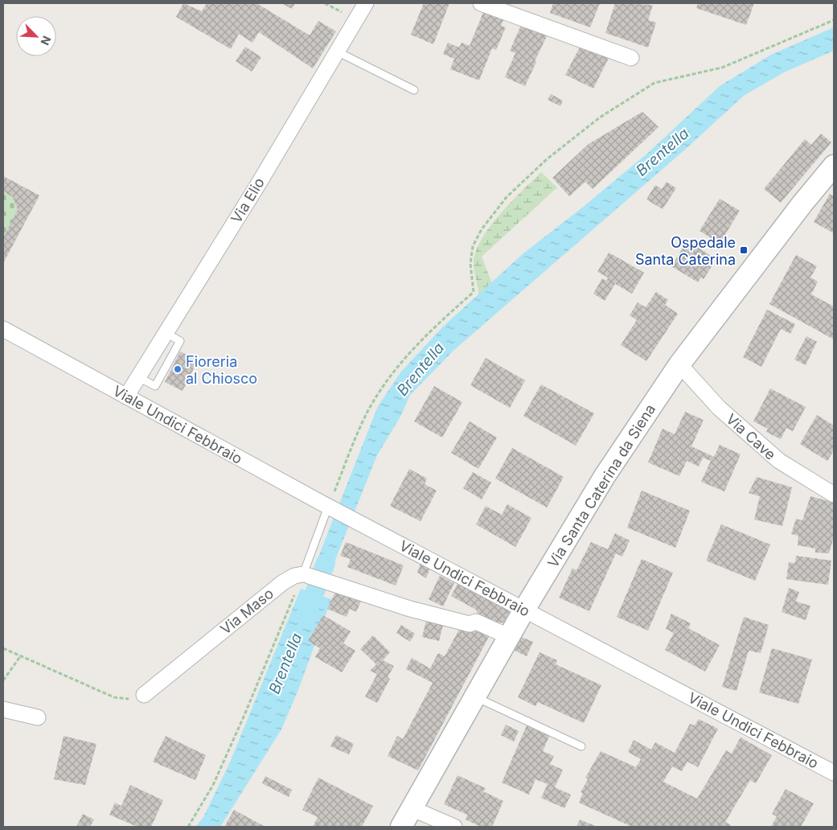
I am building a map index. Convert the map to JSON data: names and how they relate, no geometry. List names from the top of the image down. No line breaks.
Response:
{"streets":{"street":["Via Elio","Viale Undici Febbraio","Via Cave","Via Santa Caterina da Siena","Via Maso"]},"crossings":[["Via Elio","Viale Undici Febbraio"],["Viale Undici Febbraio","Via Santa Caterina da Siena"],["Via Cave","Via Santa Caterina da Siena"]],"water":["Brentella"],"places":{"transit":["Ospedale Santa Caterina"],"other":["Fioreria al Chiosco"]},"north":"bottom right"}
